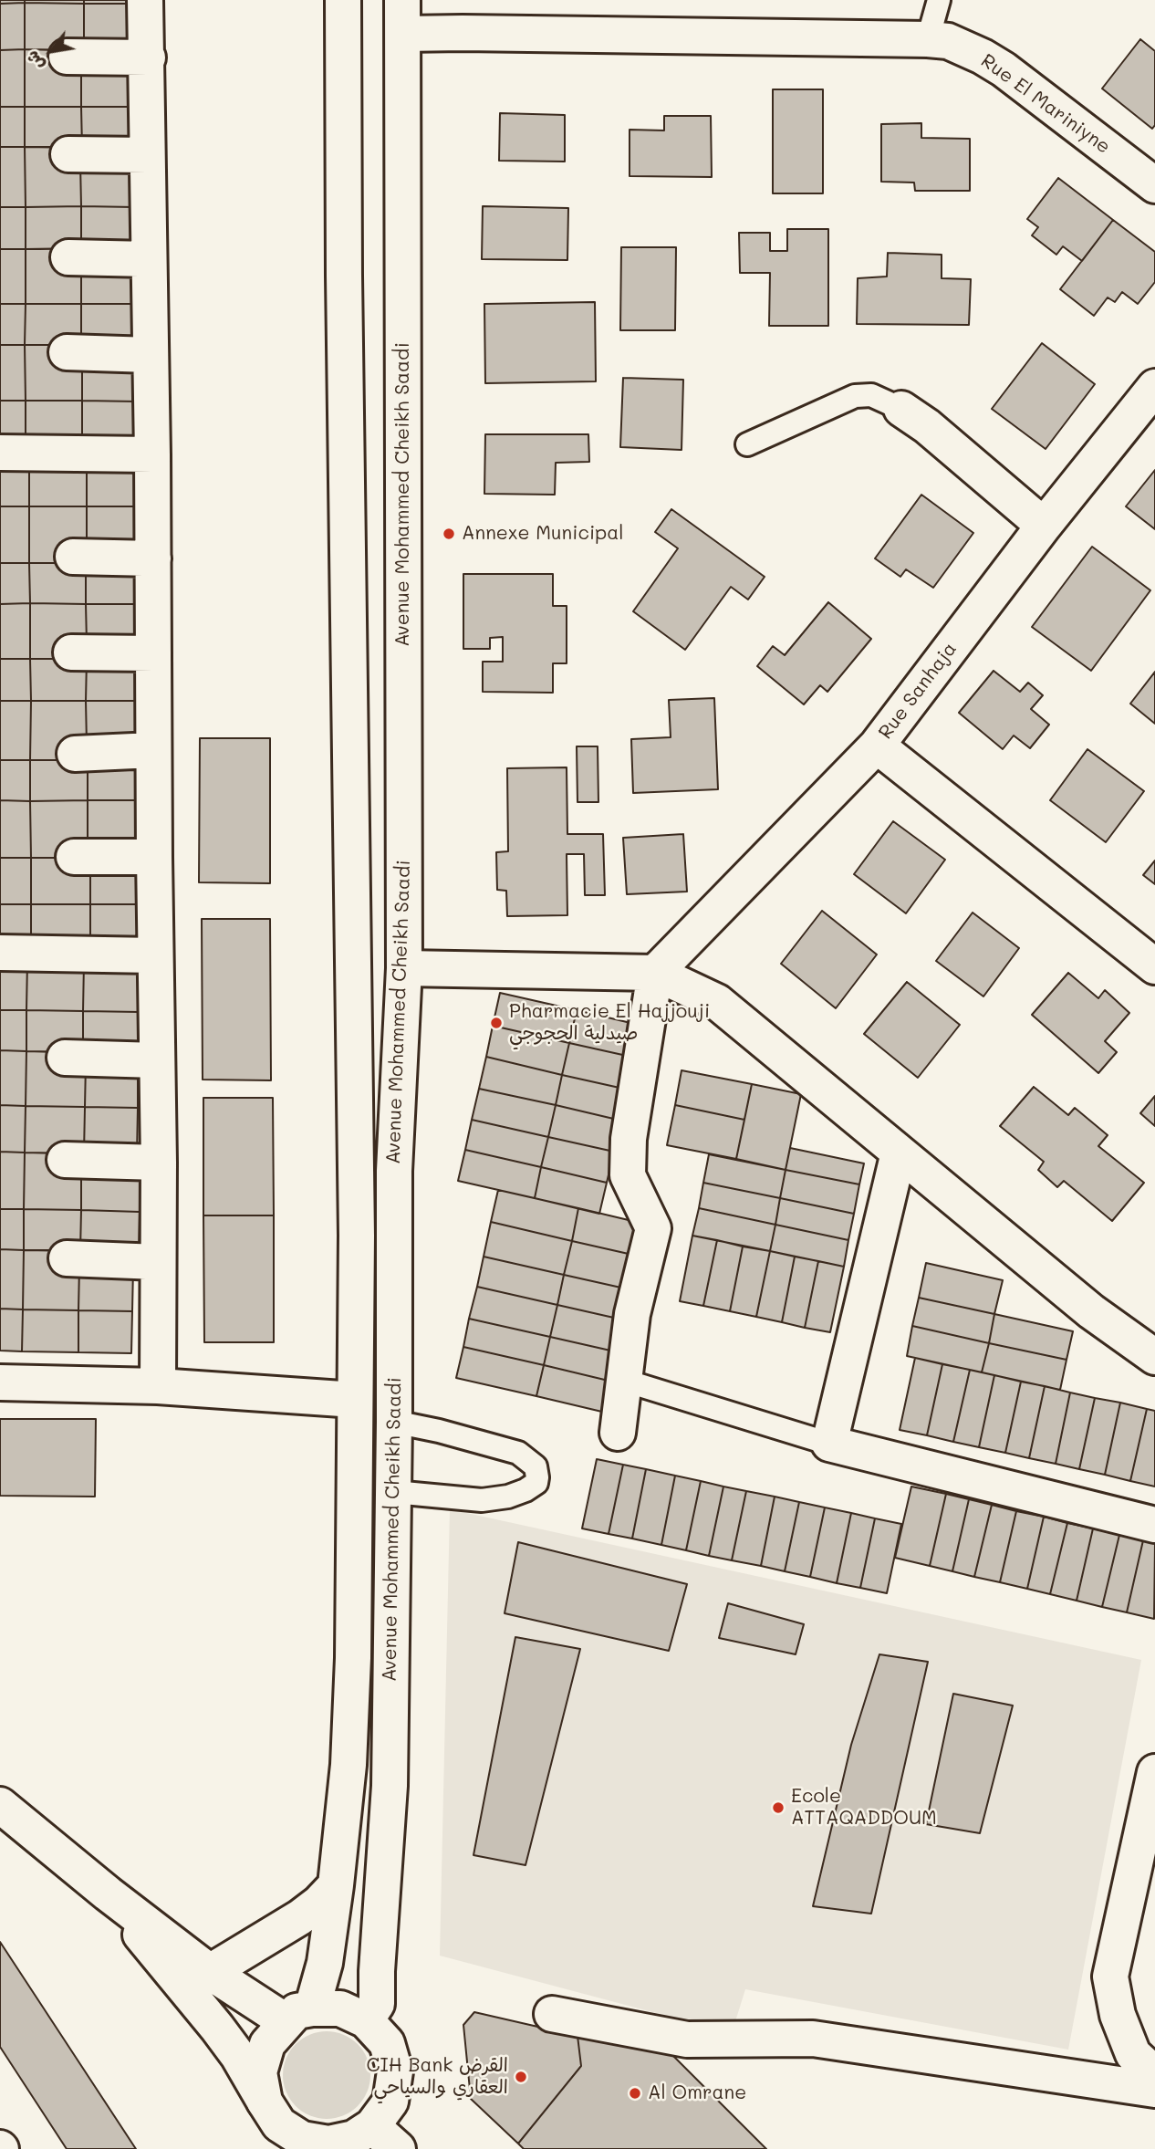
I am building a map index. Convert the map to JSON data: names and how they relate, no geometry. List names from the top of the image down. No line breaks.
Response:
{"streets":{"street":["Rue El Mariniyne","Avenue Mohammed Cheikh Saadi","Rue Sanhaja"]},"crossings":[["Rue El Mariniyne","Avenue Mohammed Cheikh Saadi"]],"places":["Annexe Municipal","Pharmacie El Hajjouji صيدلية الحجوجي","Ecole ATTAQADDOUM","CIH Bank القرض العقاري والسياحي","Al Omrane"],"north":"bottom left"}
